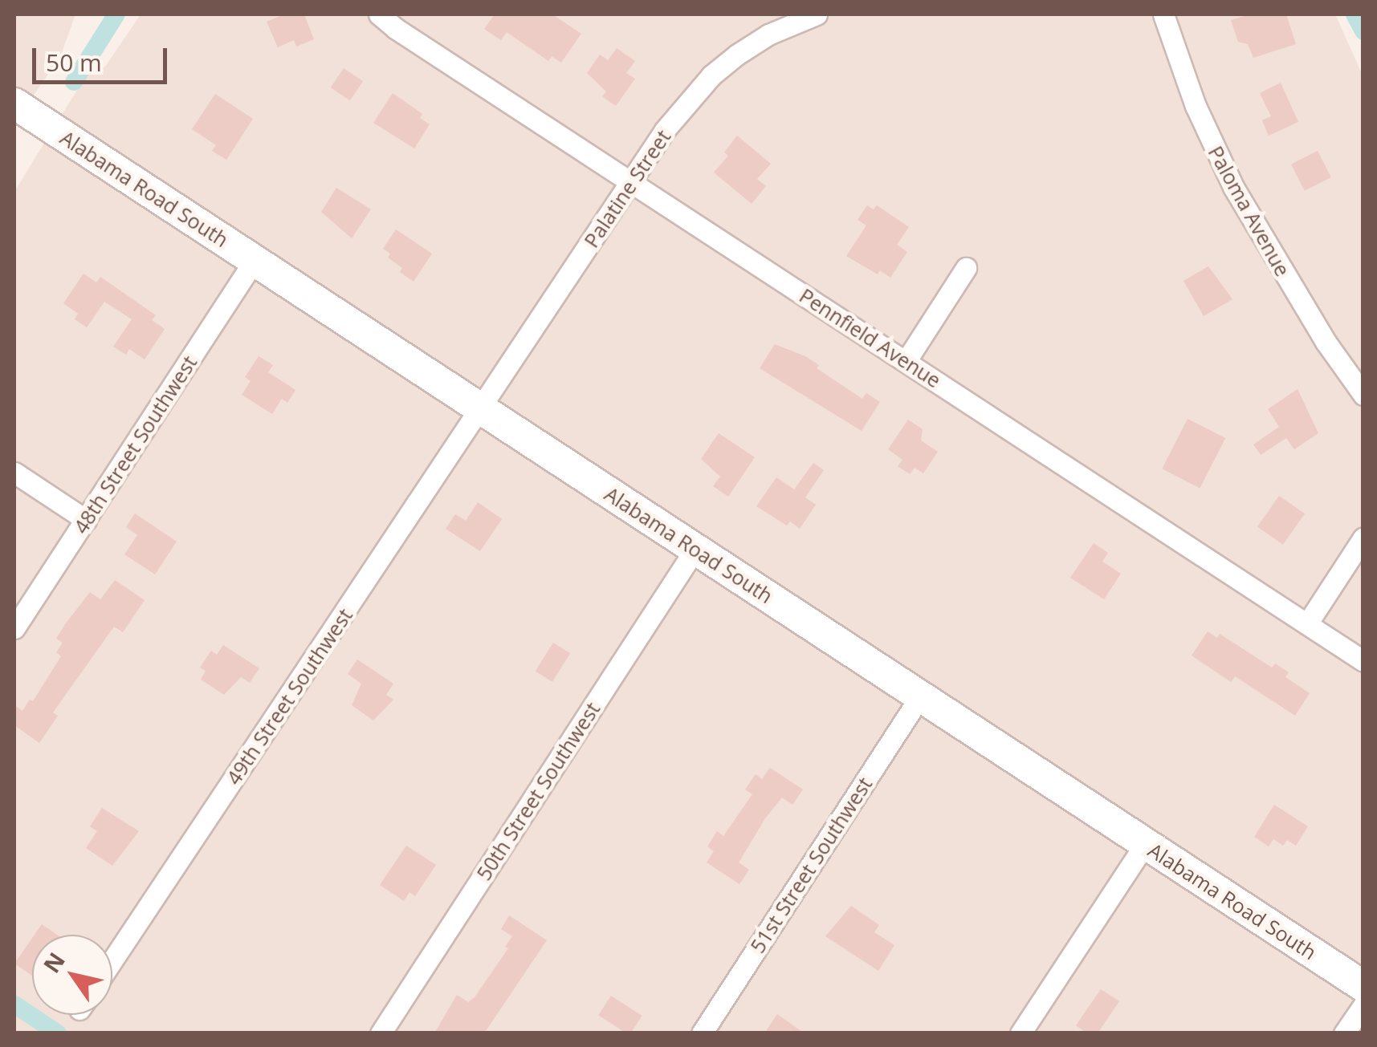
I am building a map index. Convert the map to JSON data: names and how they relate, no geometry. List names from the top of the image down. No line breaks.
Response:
{"streets":{"street":["Alabama Road South","Palatine Street","Paloma Avenue","Pennfield Avenue","48th Street Southwest","49th Street Southwest","50th Street Southwest","51st Street Southwest"]},"crossings":[["Alabama Road South","Palatine Street"],["Alabama Road South","48th Street Southwest"],["Alabama Road South","49th Street Southwest"],["Alabama Road South","50th Street Southwest"],["Alabama Road South","51st Street Southwest"],["Palatine Street","Pennfield Avenue"],["Palatine Street","49th Street Southwest"]],"scale_bar":"50 m","north":"top left"}
